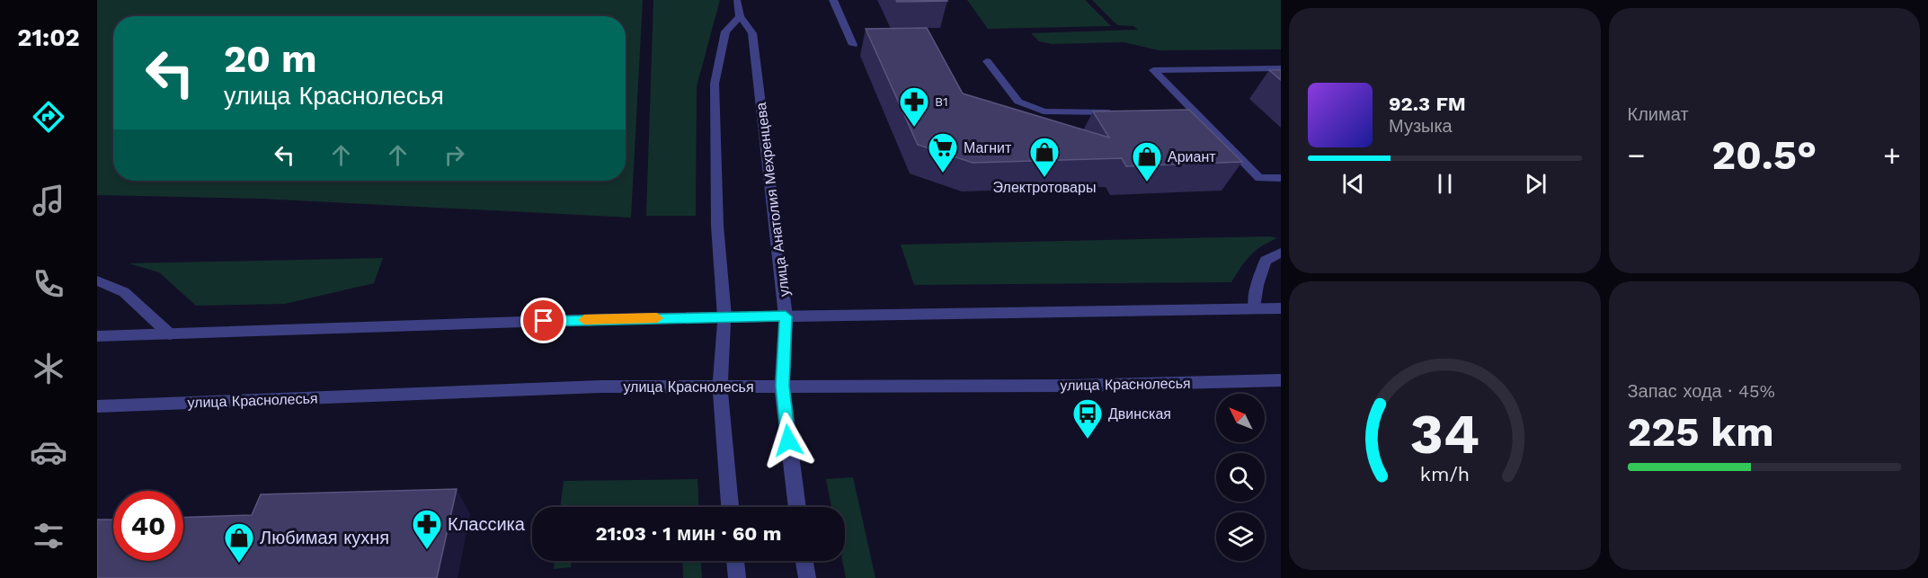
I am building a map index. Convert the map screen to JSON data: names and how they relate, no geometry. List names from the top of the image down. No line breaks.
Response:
{"streets":{"street":["улица Анатолия Мехренцева","улица Краснолесья"]},"crossings":[["улица Анатолия Мехренцева","улица Краснолесья"]],"places":{"pharmacy":["B1","Классика"],"supermarket":["Магнит"],"shop":["Электротовары","Ариант","Любимая кухня"],"bus stop":["Двинская"]},"north":"top left","page":{"tabs":"21:02","tile":["Климат",["Запас хода · 45%","225 km"]],"turn":["20 m","улица Краснолесья"],"song":["92.3 FM","Музыка"],"heat":["−","20.5°","+"],"limit":"40","trip":"21:03 · 1 мин · 60 m","gauge":["34","km/h"]}}
